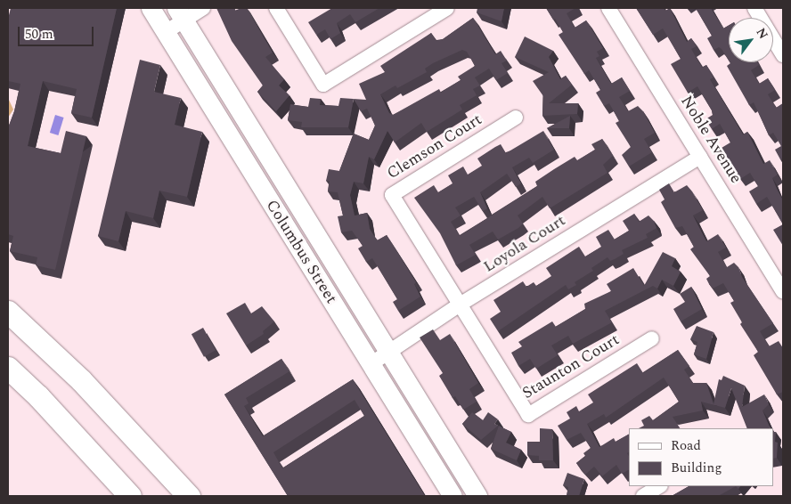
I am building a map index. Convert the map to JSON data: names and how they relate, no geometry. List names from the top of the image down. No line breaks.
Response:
{"streets":{"main road":["Columbus Street"],"street":["Noble Avenue","Clemson Court","Loyola Court","Staunton Court"]},"crossings":[["Noble Avenue","Loyola Court"],["Clemson Court","Loyola Court"],["Clemson Court","Staunton Court"],["Loyola Court","Columbus Street"],["Loyola Court","Staunton Court"]],"legend":["Road","Building"],"scale_bar":"50 m","north":"top right"}
